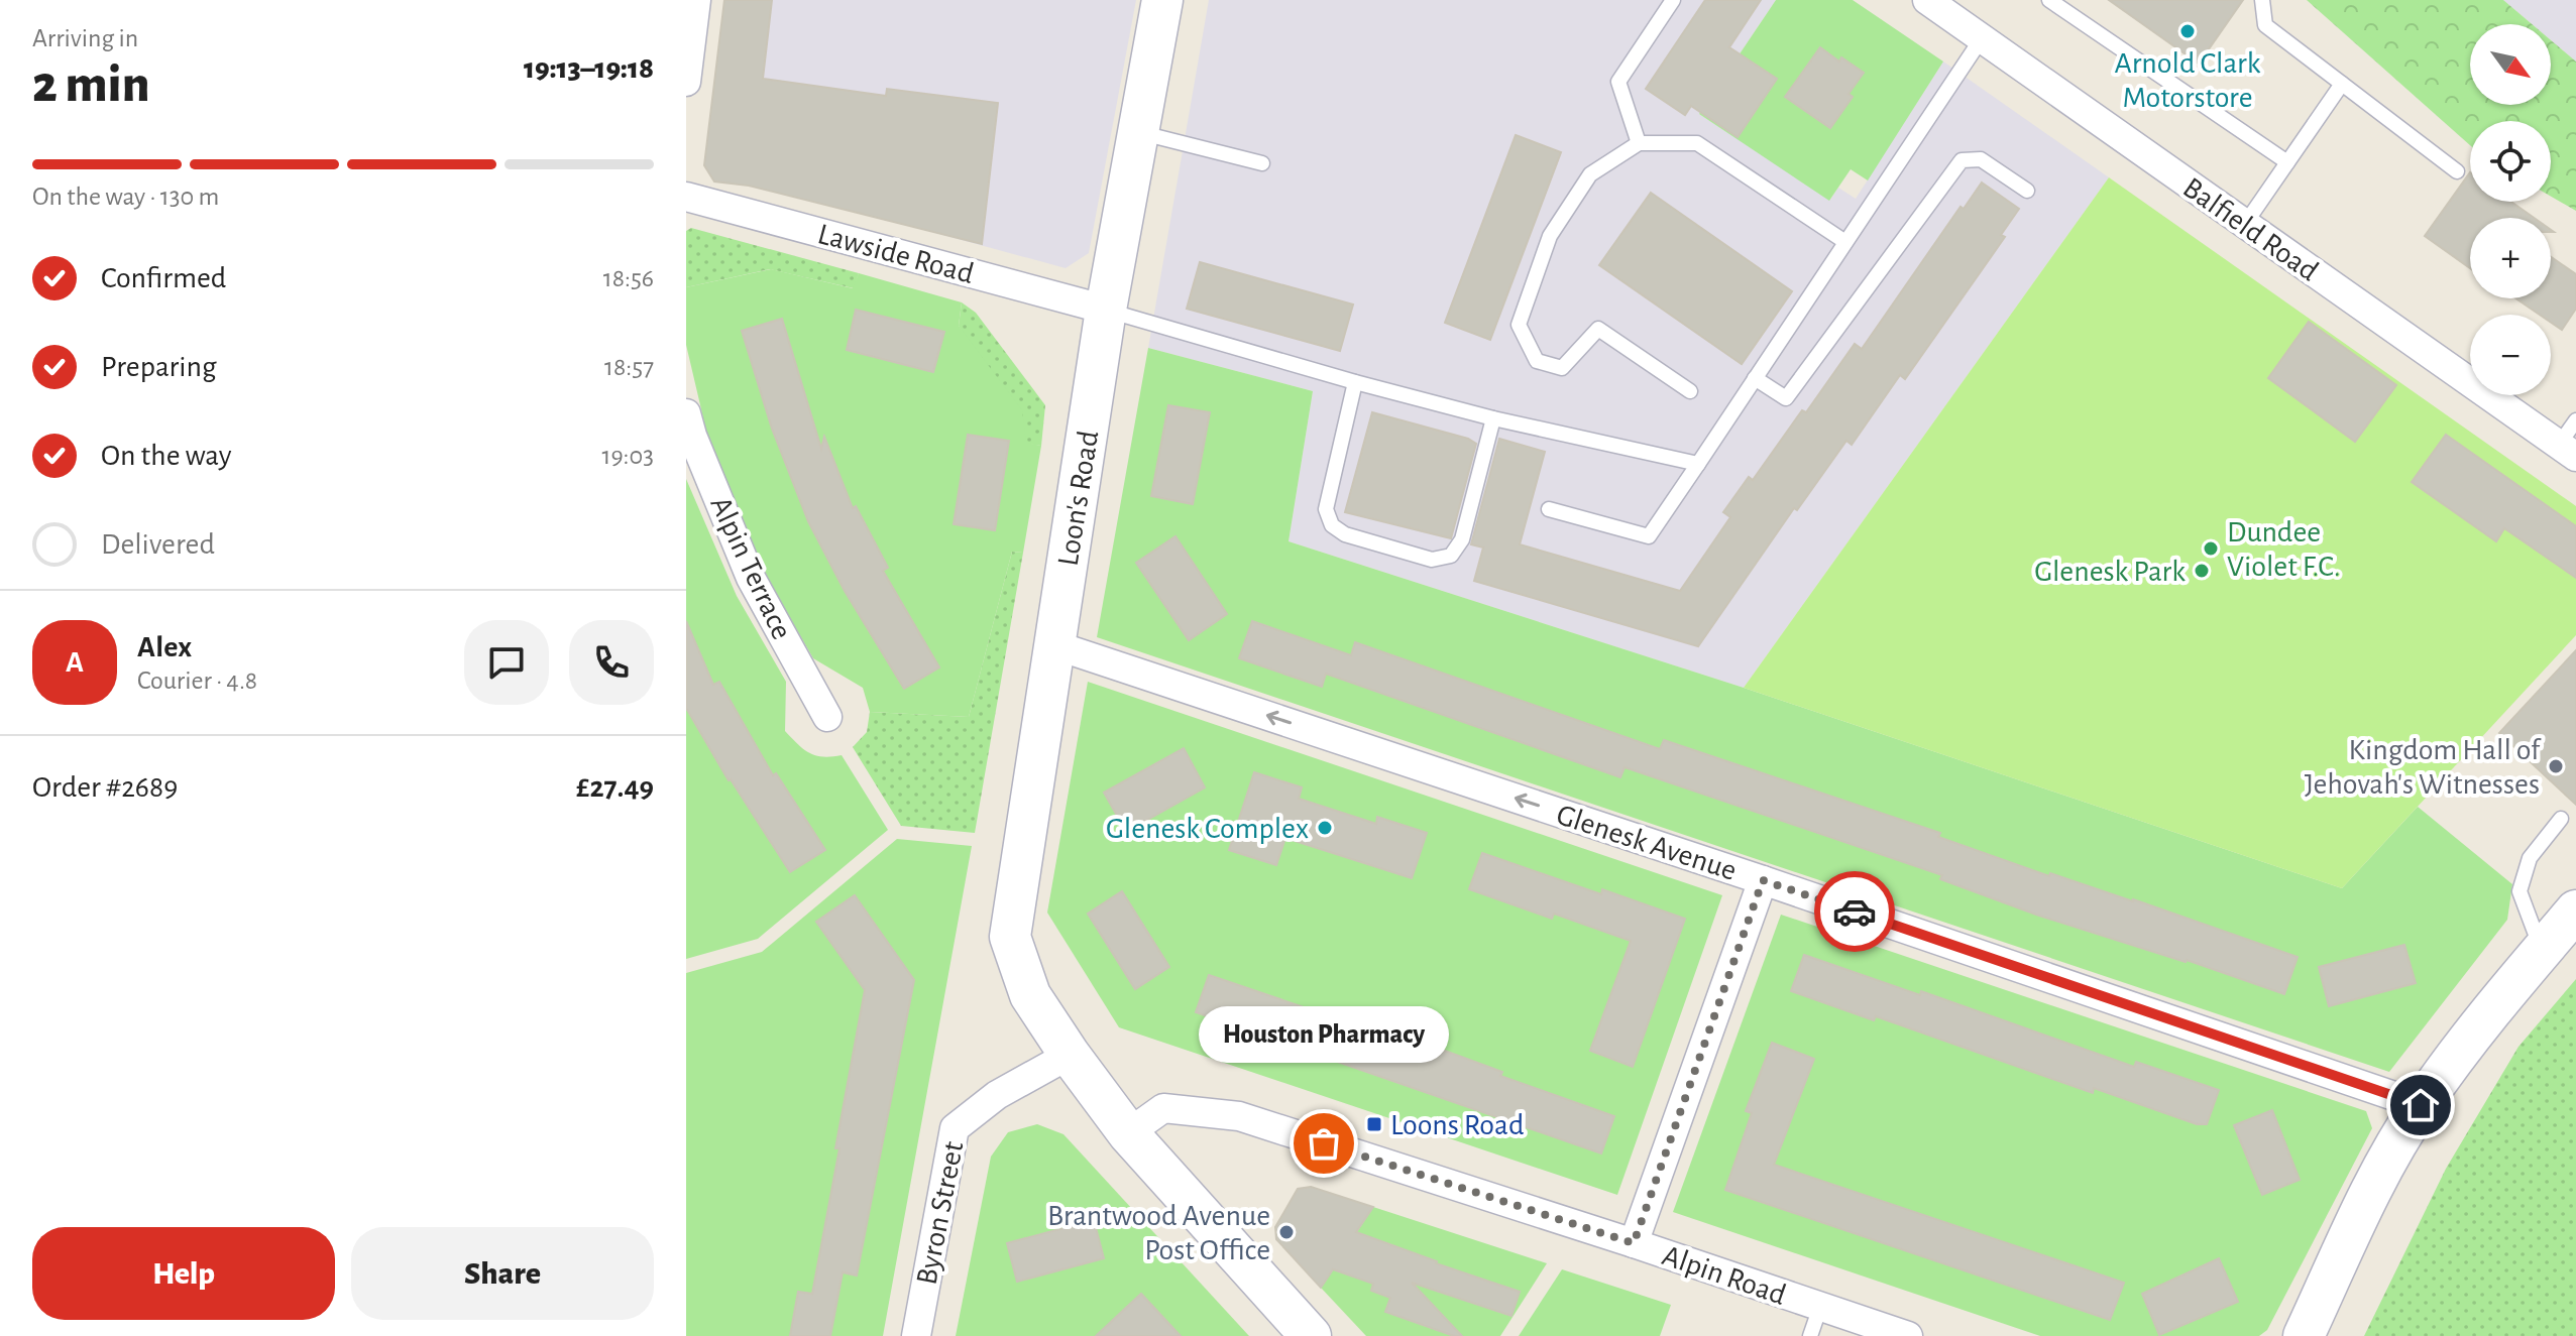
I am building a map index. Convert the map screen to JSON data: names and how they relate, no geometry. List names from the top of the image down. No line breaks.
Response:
{"streets":{"street":["Balfield Road","Lawside Road","Loon's Road","Alpin Terrace","Glenesk Avenue","Byron Street","Alpin Road"]},"crossings":[["Lawside Road","Loon's Road"],["Loon's Road","Glenesk Avenue"],["Loon's Road","Byron Street"],["Loon's Road","Alpin Road"]],"one_way":["Glenesk Avenue"],"places":{"other":["Arnold Clark Motorstore","Dundee Violet F.C.","Glenesk Park","Kingdom Hall of Jehovah's Witnesses","Glenesk Complex","Houston Pharmacy","Brantwood Avenue Post Office"],"transit":["Loons Road"]},"north":"bottom right","page":{"heading":["2 min","Arriving in","19:13–19:18"],"panel":["Alex","Courier · 4.8","Order #2689","£27.49"],"map_buttons":["+","−"],"bar":"On the way · 130 m","list":[["Confirmed","18:56"],["Preparing","18:57"],["On the way","19:03"],"Delivered"],"round":"A","bubble":"Houston Pharmacy","buttons":["Help","Share"]}}
